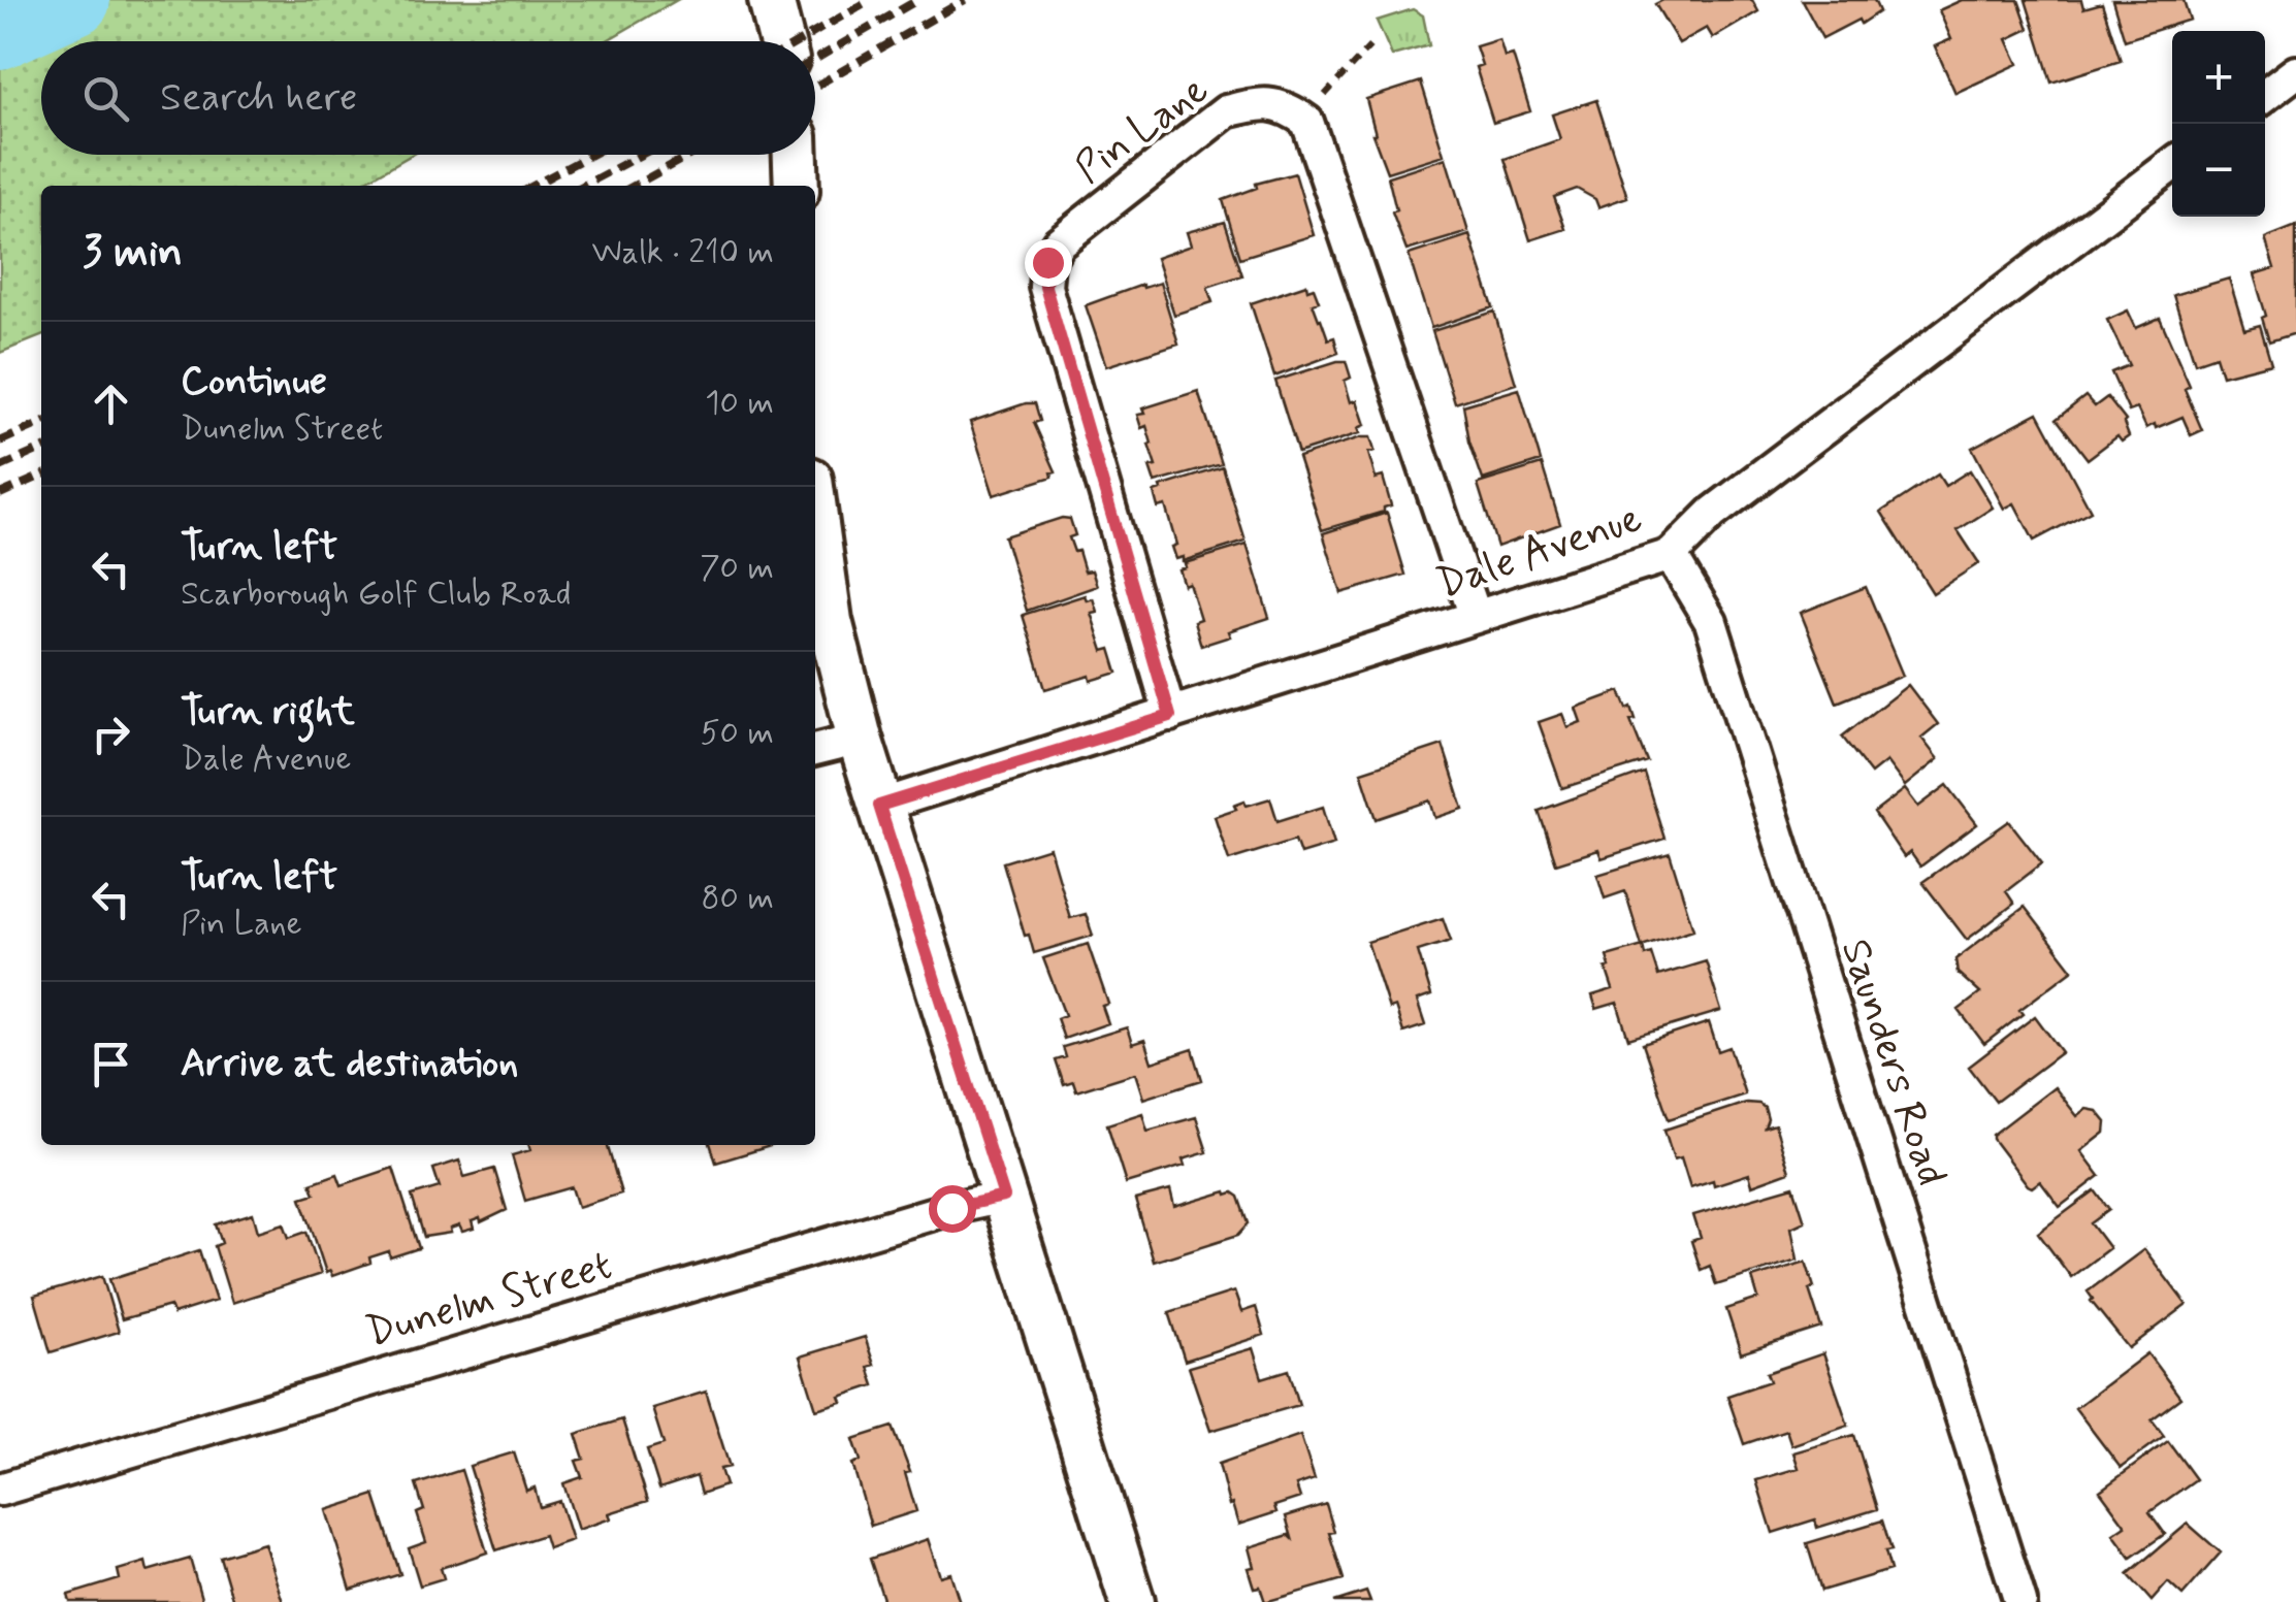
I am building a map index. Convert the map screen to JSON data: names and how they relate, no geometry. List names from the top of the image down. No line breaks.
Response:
{"streets":{"street":["Pin Lane","Dale Avenue","Saunders Road","Dunelm Street"]},"crossings":[["Pin Lane","Dale Avenue"],["Dale Avenue","Saunders Road"]],"page":{"map_buttons":["+","−"],"search":"Search here","heading":["3 min","Walk · 210 m"],"list":[["Continue","Dunelm Street","10 m"],["Turn left","Scarborough Golf Club Road","70 m"],["Turn right","Dale Avenue","50 m"],["Turn left","Pin Lane","80 m"],"Arrive at destination"]}}
